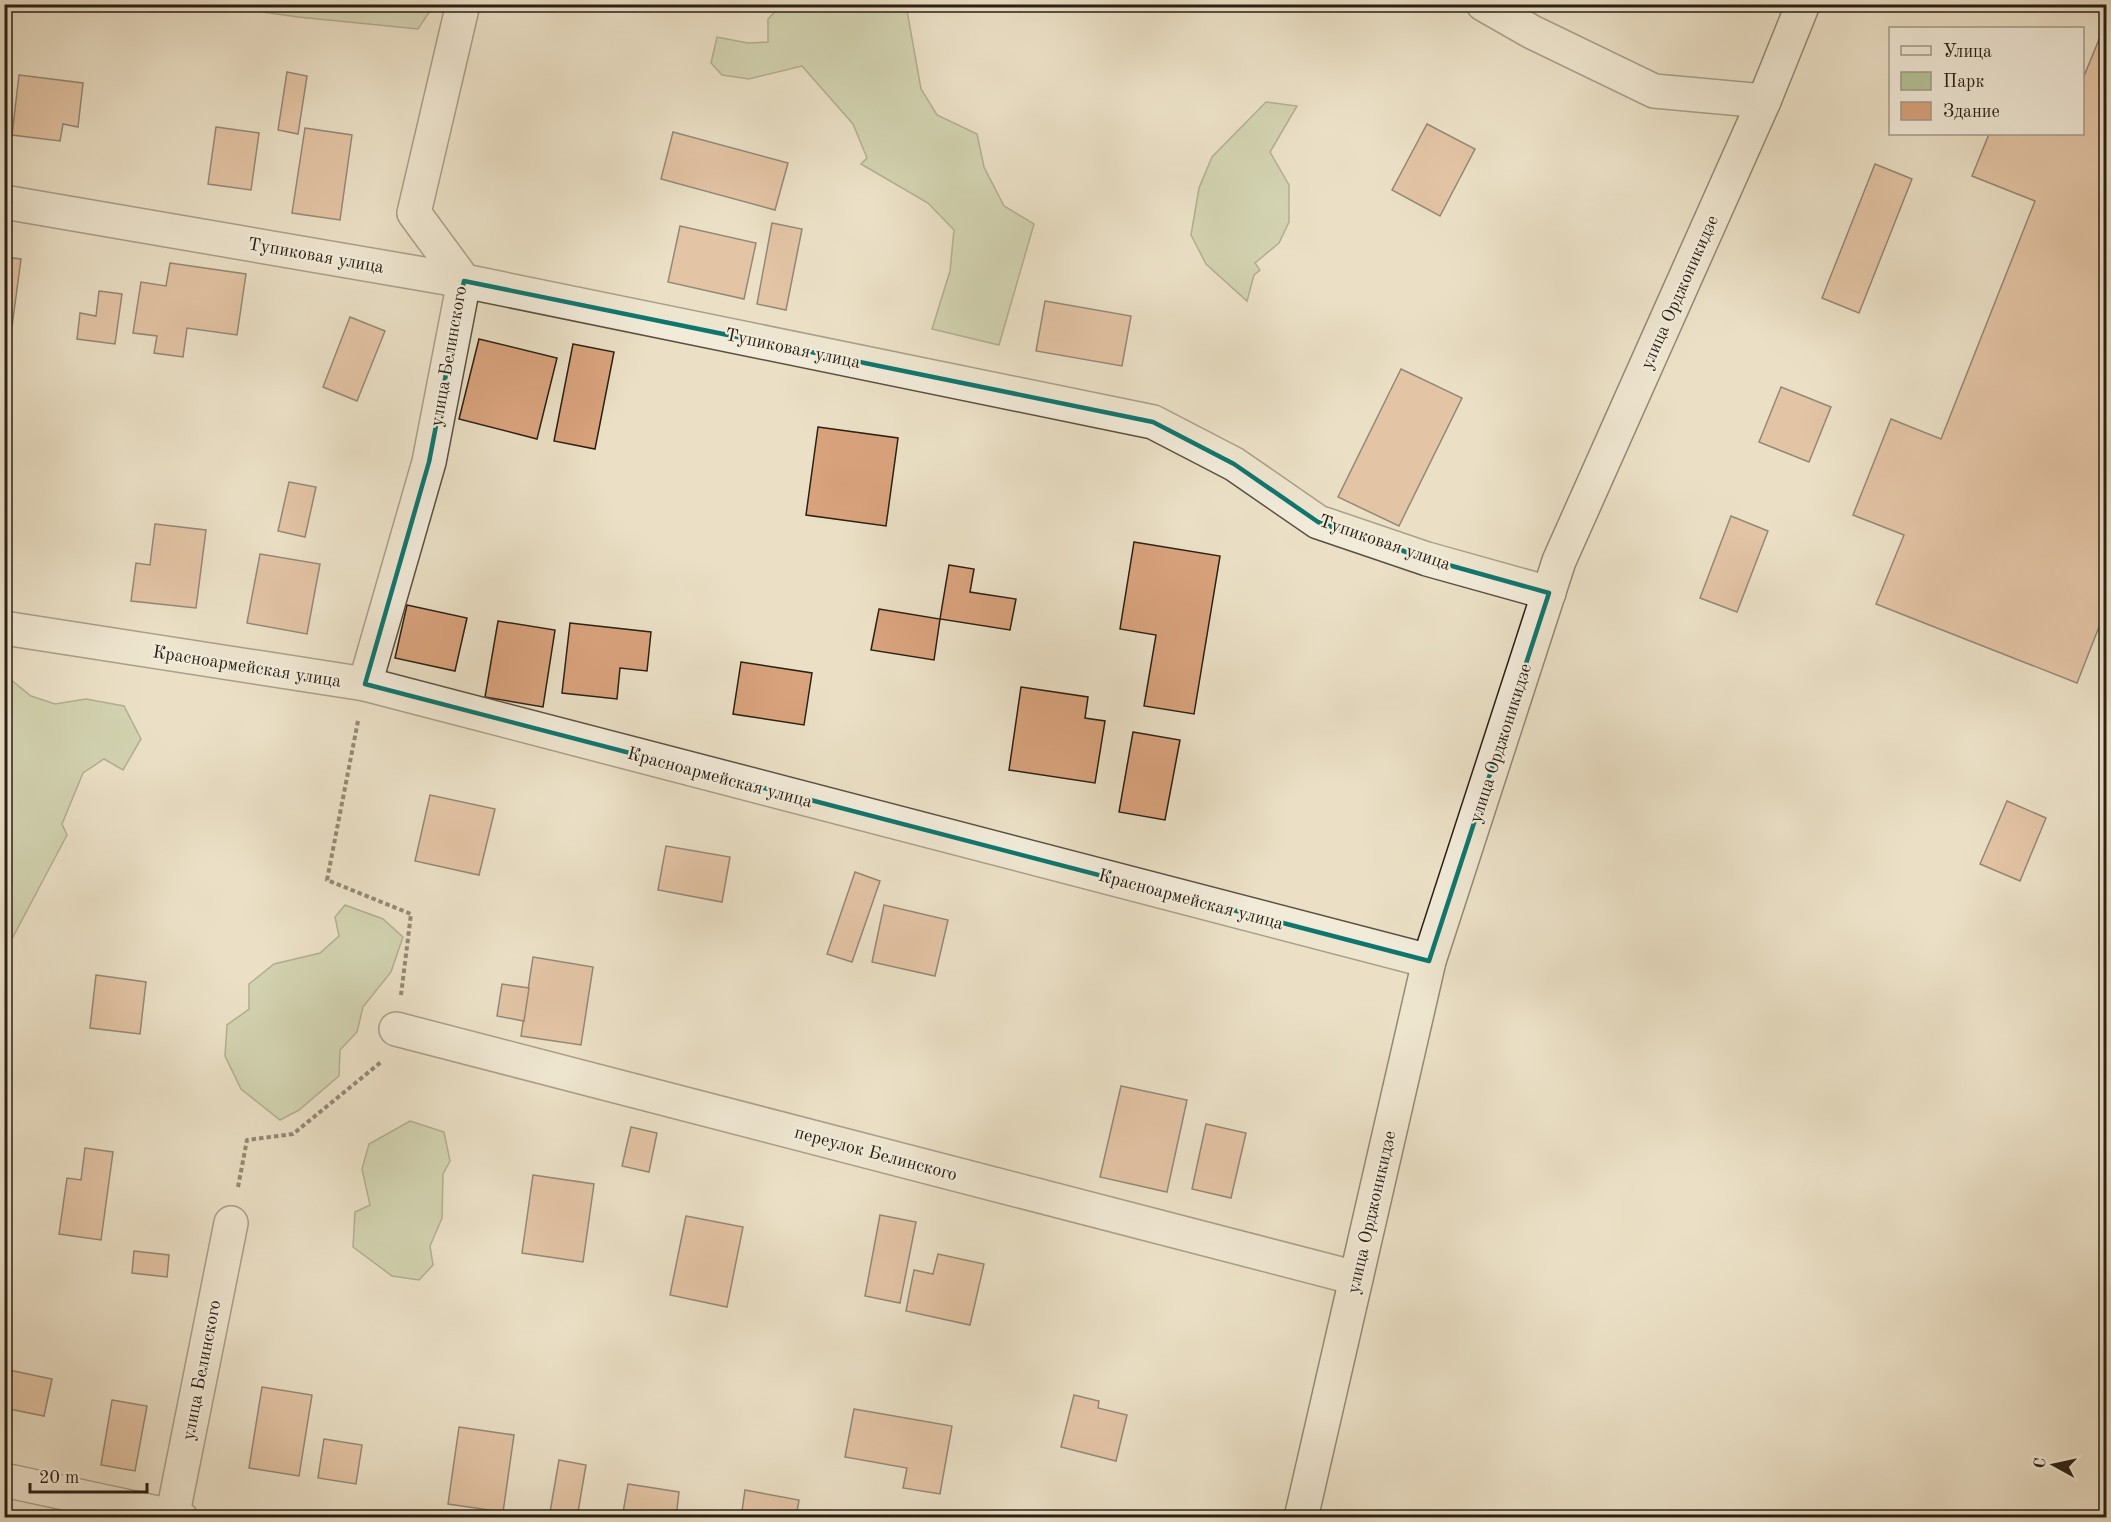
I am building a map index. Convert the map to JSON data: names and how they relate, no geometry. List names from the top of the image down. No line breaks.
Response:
{"streets":{"street":["Тупиковая улица","улица Орджоникидзе","улица Белинского","Красноармейская улица","переулок Белинского"]},"crossings":[["Тупиковая улица","улица Орджоникидзе"],["Тупиковая улица","улица Белинского"],["улица Орджоникидзе","Красноармейская улица"],["улица Орджоникидзе","переулок Белинского"],["улица Белинского","Красноармейская улица"]],"legend":["Улица","Парк","Здание"],"scale_bar":"20 m","north":"left"}
